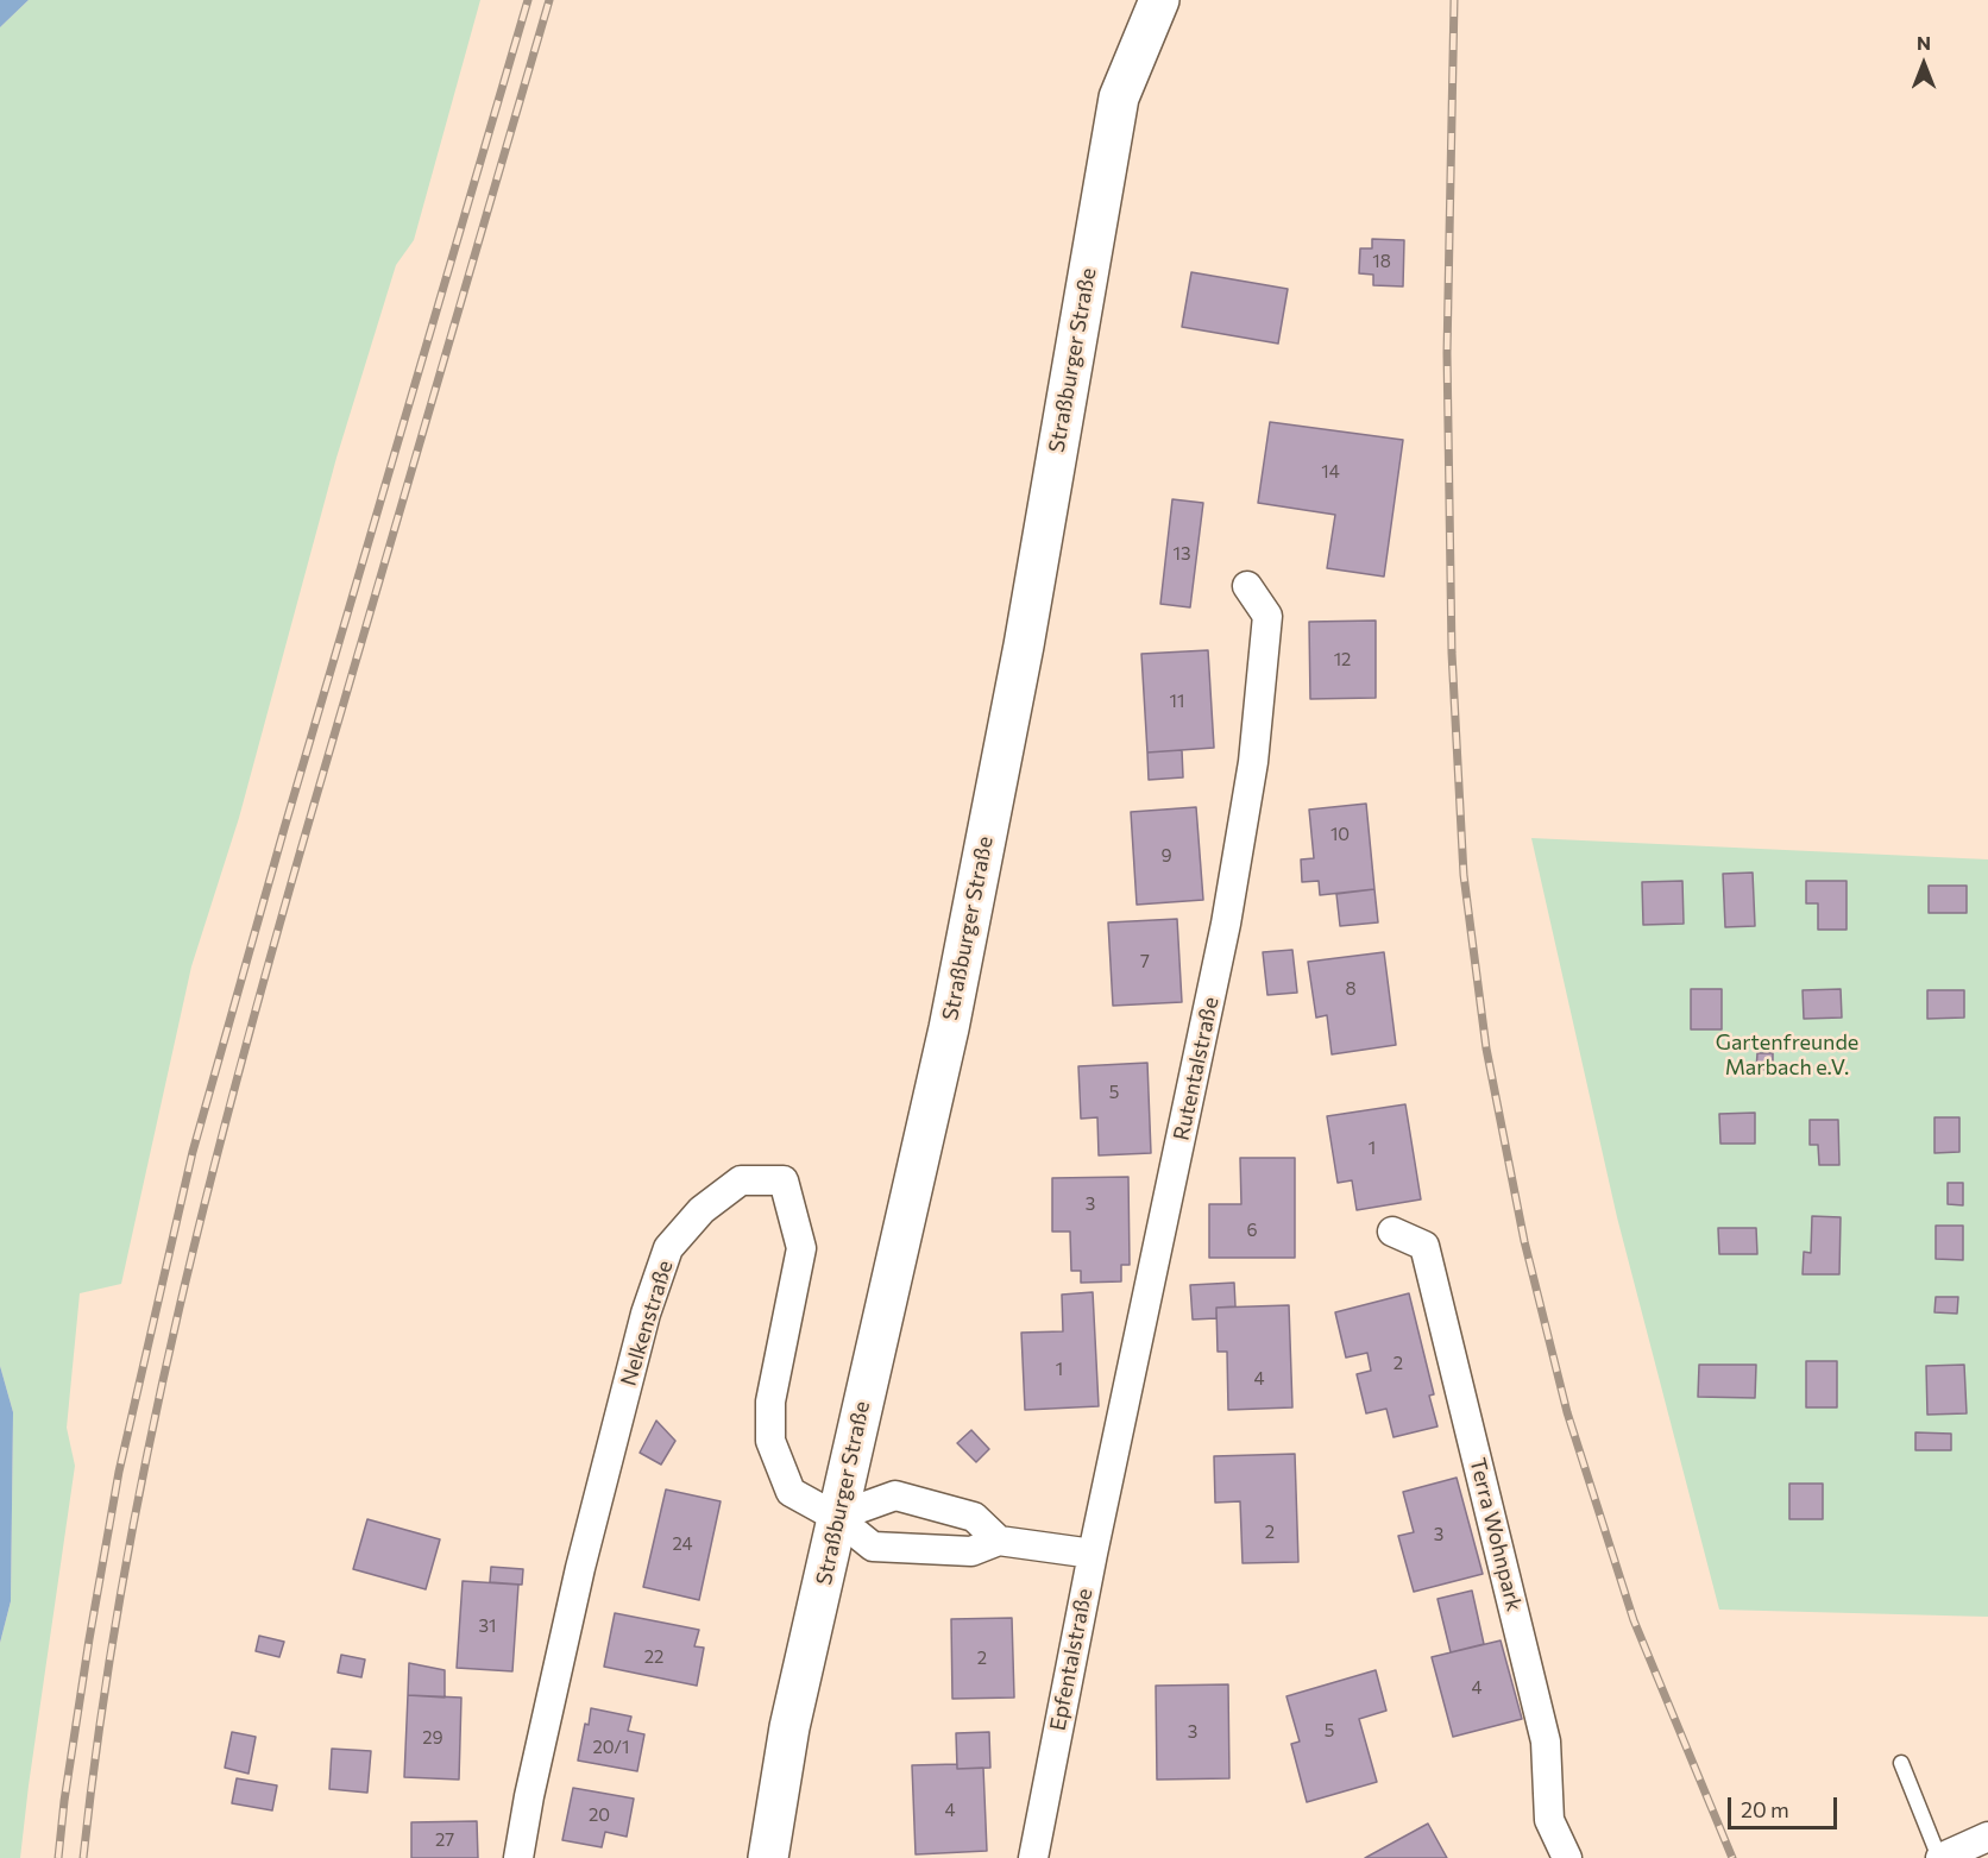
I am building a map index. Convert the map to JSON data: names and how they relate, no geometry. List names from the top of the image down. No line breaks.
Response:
{"streets":{"main road":["Straßburger Straße"],"street":["Rutentalstraße","Nelkenstraße","Terra Wohnpark","Epfentalstraße"]},"crossings":[["Straßburger Straße","Nelkenstraße"],["Rutentalstraße","Epfentalstraße"]],"parks":["Gartenfreunde Marbach e.V."],"house_numbers":["18","14","13","12","11","10","9","7","8","5","1","3","6","2","1","4","2","3","24","31","22","2","4","5","3","29","20/1","4","20","27"],"scale_bar":"20 m","north":"top"}
